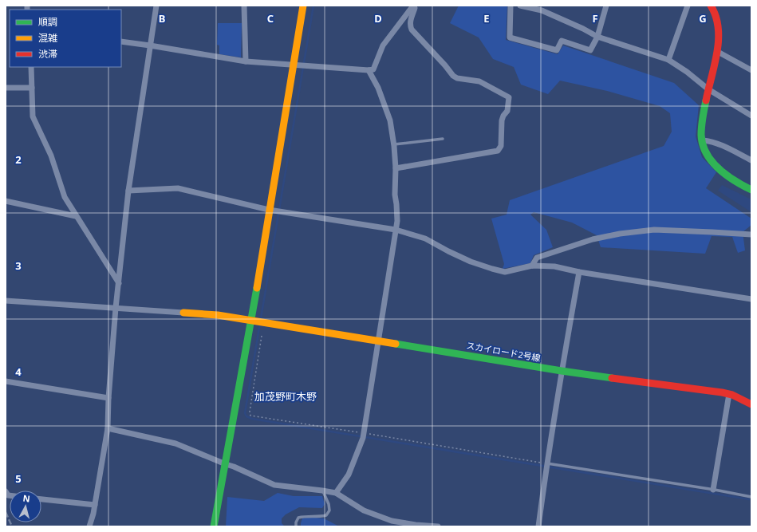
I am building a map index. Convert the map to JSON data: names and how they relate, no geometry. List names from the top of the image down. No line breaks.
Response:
{"streets":{"street":["スカイロード2号線"]},"districts":["加茂野町木野"],"legend":["順調","混雑","渋滞"],"north":"top","grid":{"columns":["B","C","D","E","F","G"],"rows":["2","3","4","5"]}}
